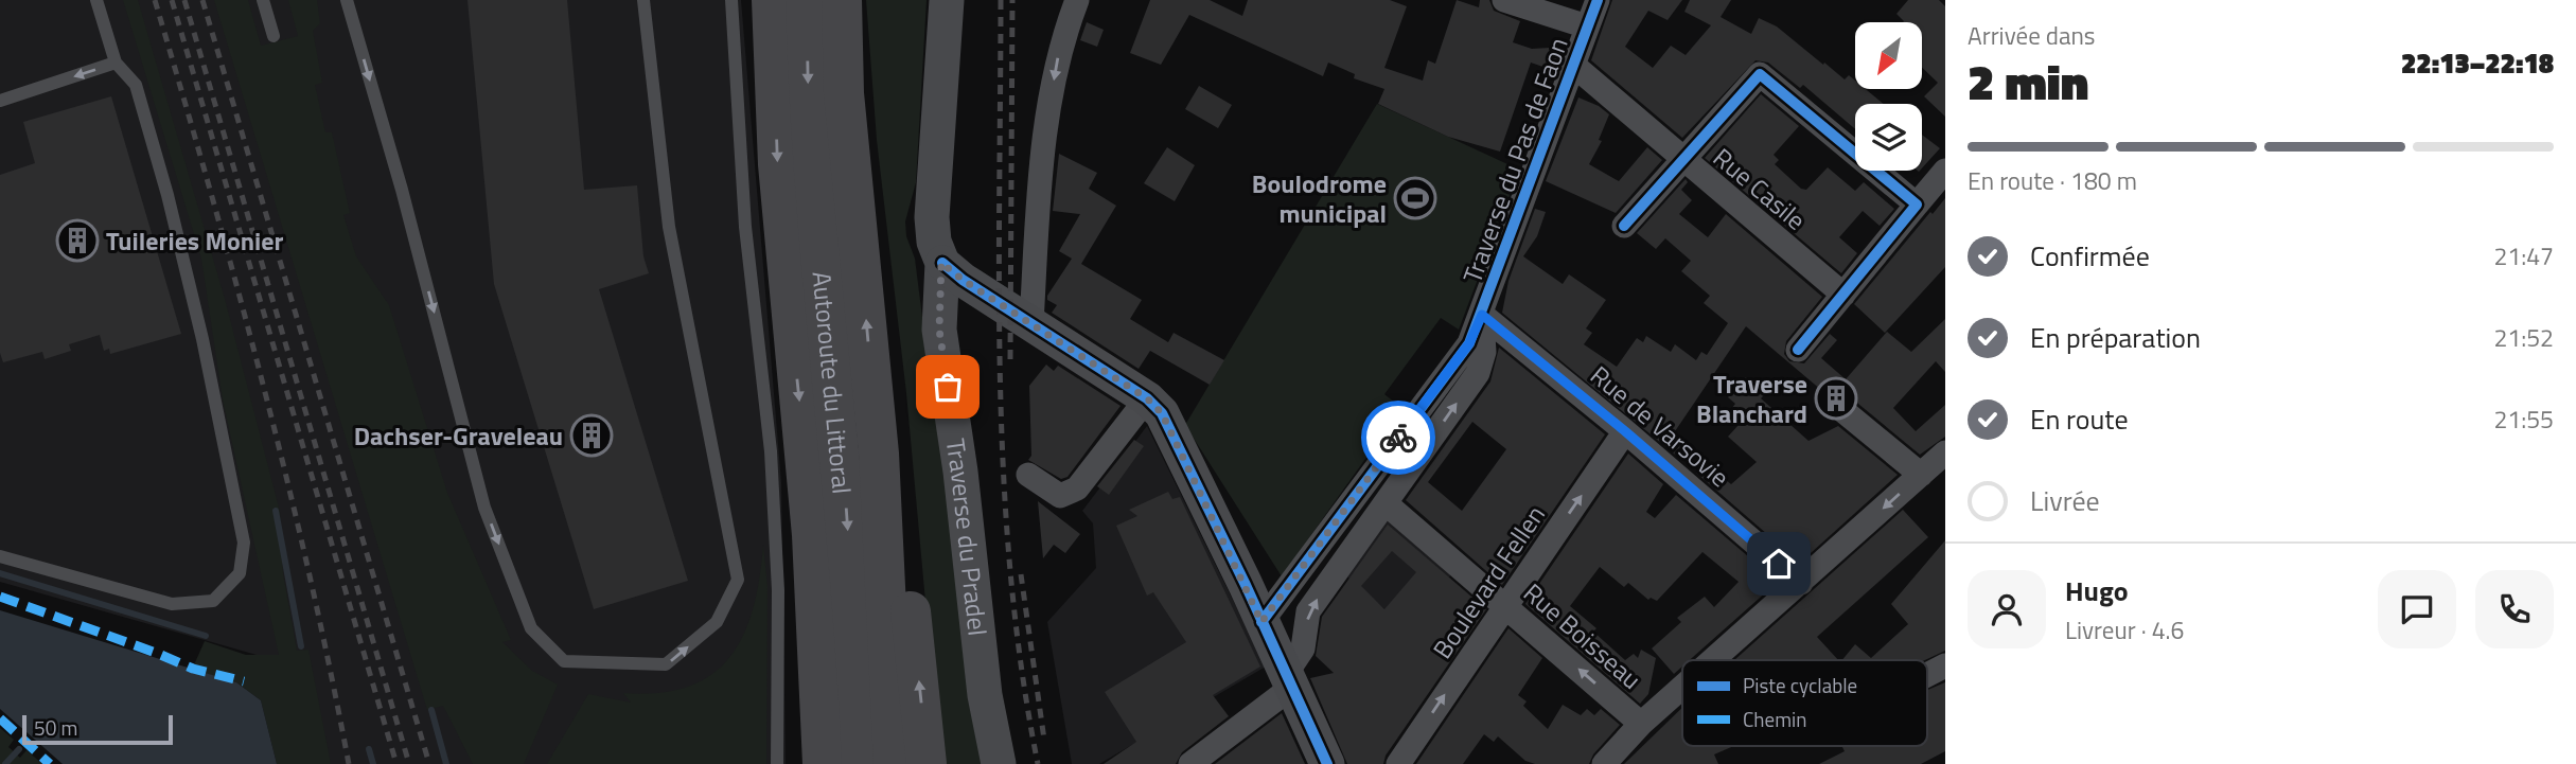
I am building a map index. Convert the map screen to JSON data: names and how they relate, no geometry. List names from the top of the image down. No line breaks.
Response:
{"streets":{"highway":["Autoroute du Littoral"],"main road":["Traverse du Pradel"],"street":["Traverse du Pas de Faon","Rue Casile","Rue de Varsovie","Boulevard Fellen","Rue Boisseau"]},"crossings":[["Traverse du Pas de Faon","Rue Casile"],["Traverse du Pas de Faon","Rue de Varsovie"],["Traverse du Pas de Faon","Rue Boisseau"],["Rue de Varsovie","Boulevard Fellen"],["Boulevard Fellen","Rue Boisseau"]],"one_way":["Rue Boisseau"],"places":{"sports":["Boulodrome municipal"],"building":["Tuileries Monier","Traverse Blanchard","Dachser-Graveleau"]},"legend":["Piste cyclable","Chemin"],"scale_bar":"50 m","north":"bottom left","page":{"heading":["2 min","Arrivée dans","22:13–22:18"],"panel":["Hugo","Livreur · 4.6"],"bar":"En route · 180 m","list":[["Confirmée","21:47"],["En préparation","21:52"],["En route","21:55"],"Livrée"],"scale":"50 m"}}
